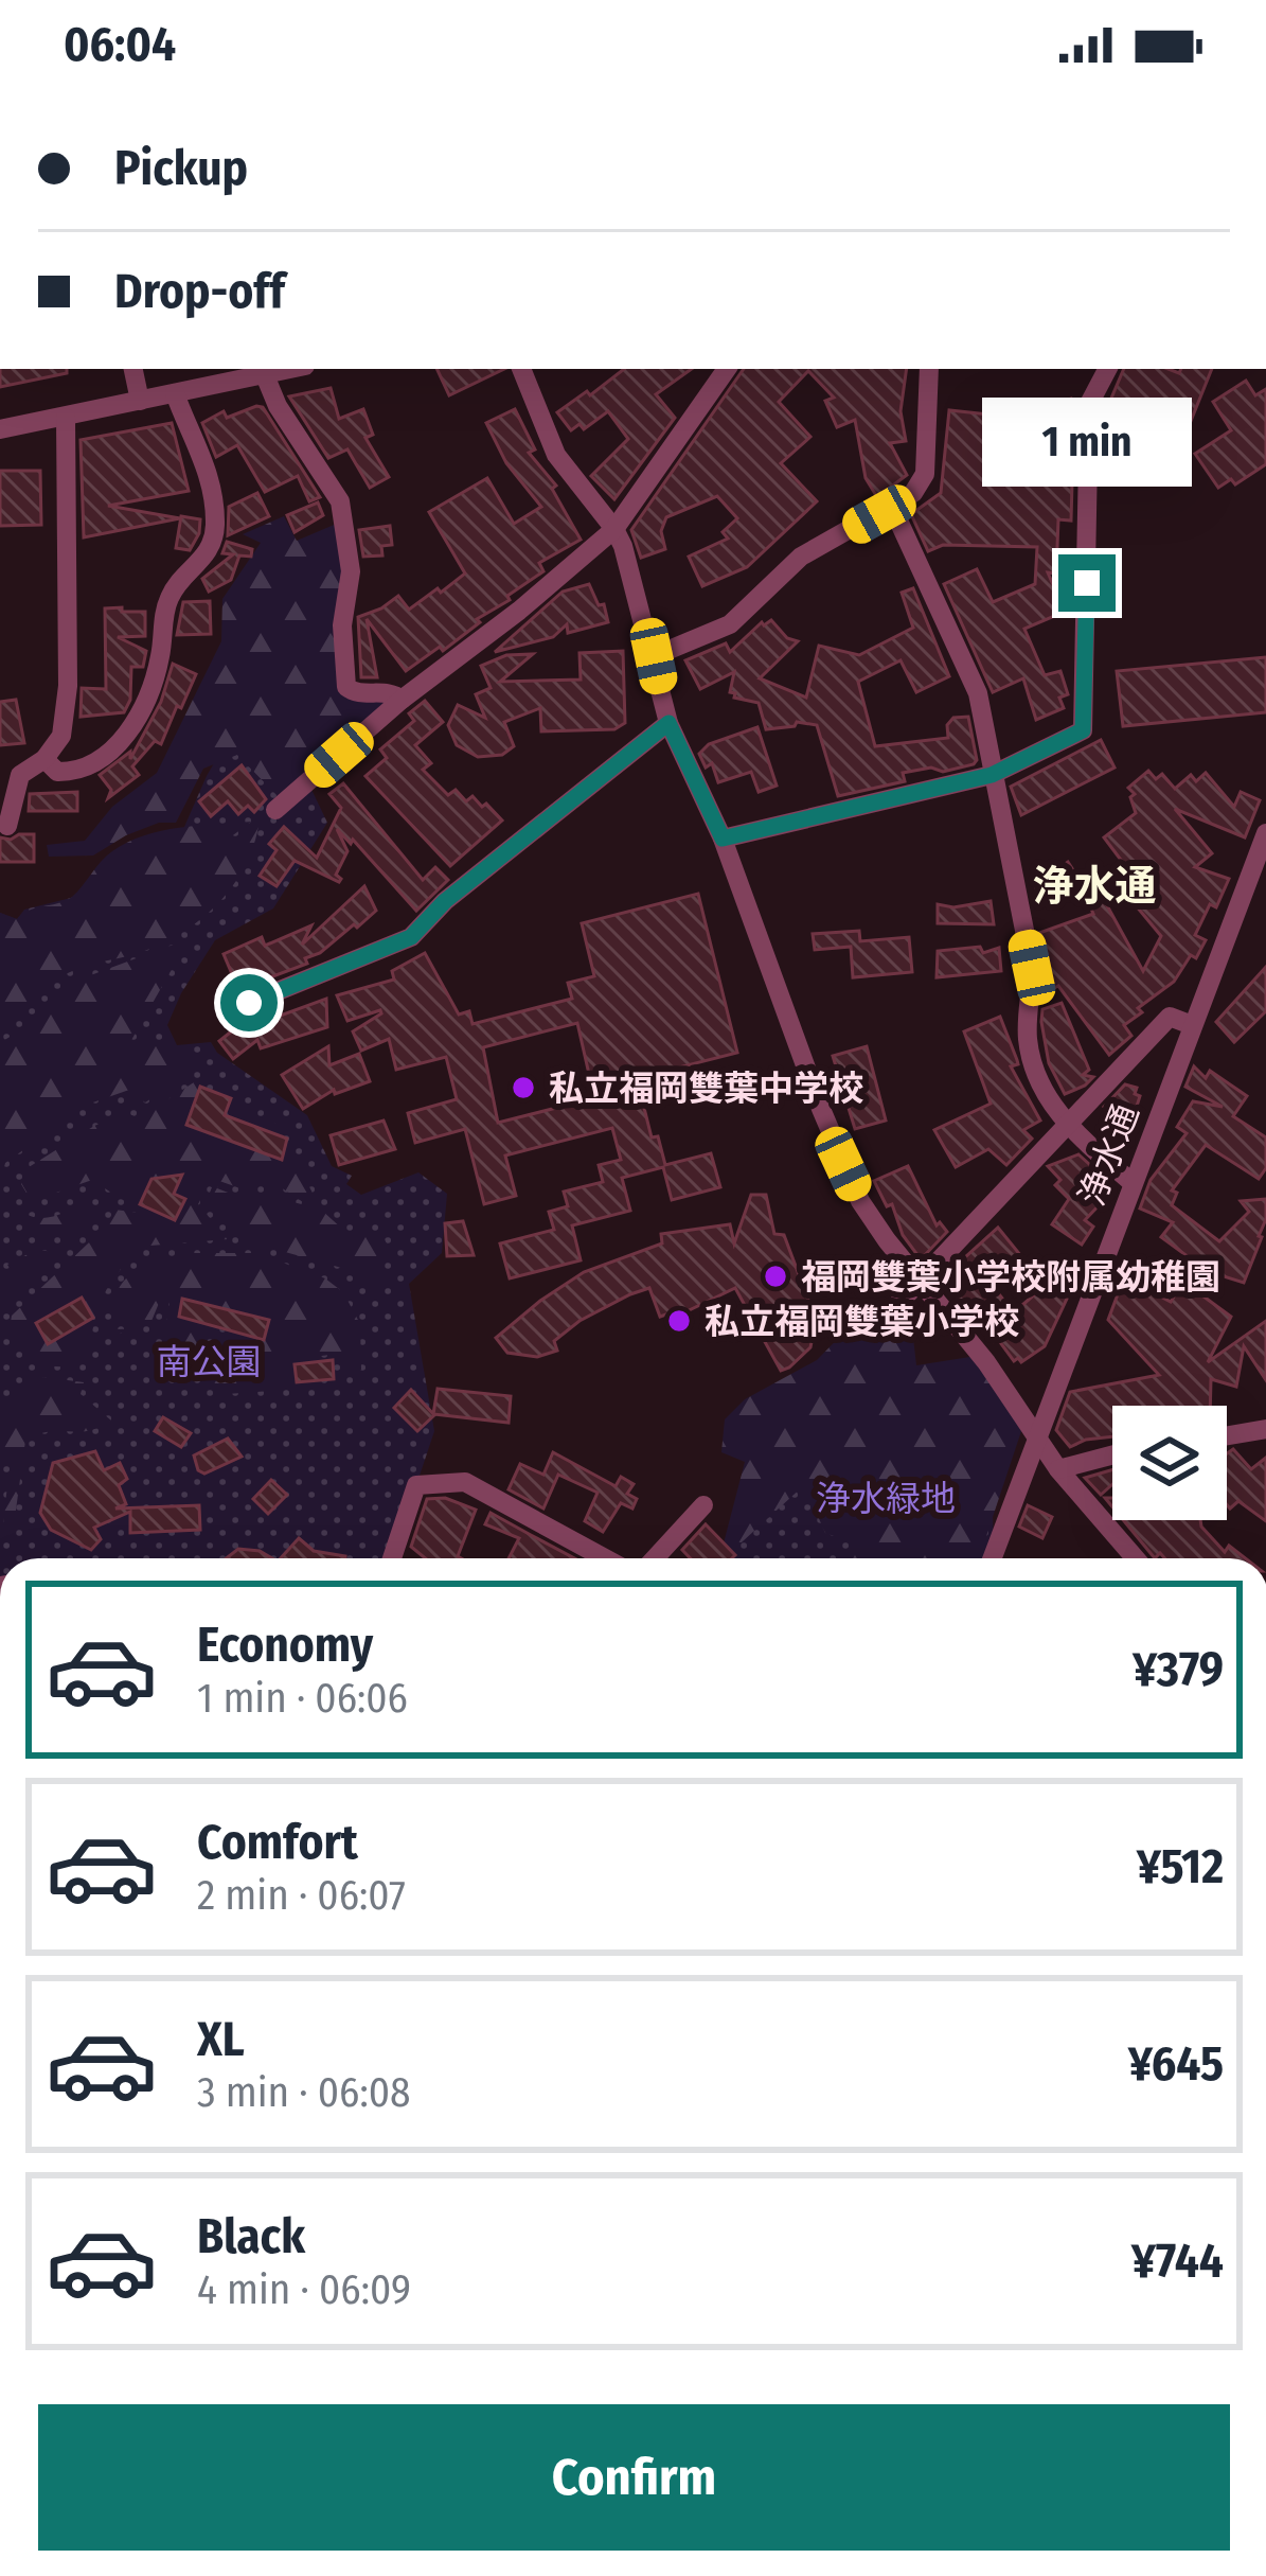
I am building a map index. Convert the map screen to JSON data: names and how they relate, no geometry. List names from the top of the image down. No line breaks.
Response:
{"streets":{"street":["浄水通"]},"districts":["浄水通"],"parks":["南公園","浄水緑地"],"places":["私立福岡雙葉中学校","福岡雙葉小学校附属幼稚園","私立福岡雙葉小学校"],"page":{"status":"06:04","banner":["Pickup","Drop-off"],"bubble":"1 min","list":[{"name":"Economy","note":"1 min · 06:06","value":"¥379"},{"name":"Comfort","note":"2 min · 06:07","value":"¥512"},{"name":"XL","note":"3 min · 06:08","value":"¥645"},{"name":"Black","note":"4 min · 06:09","value":"¥744"}],"buttons":"Confirm"}}
